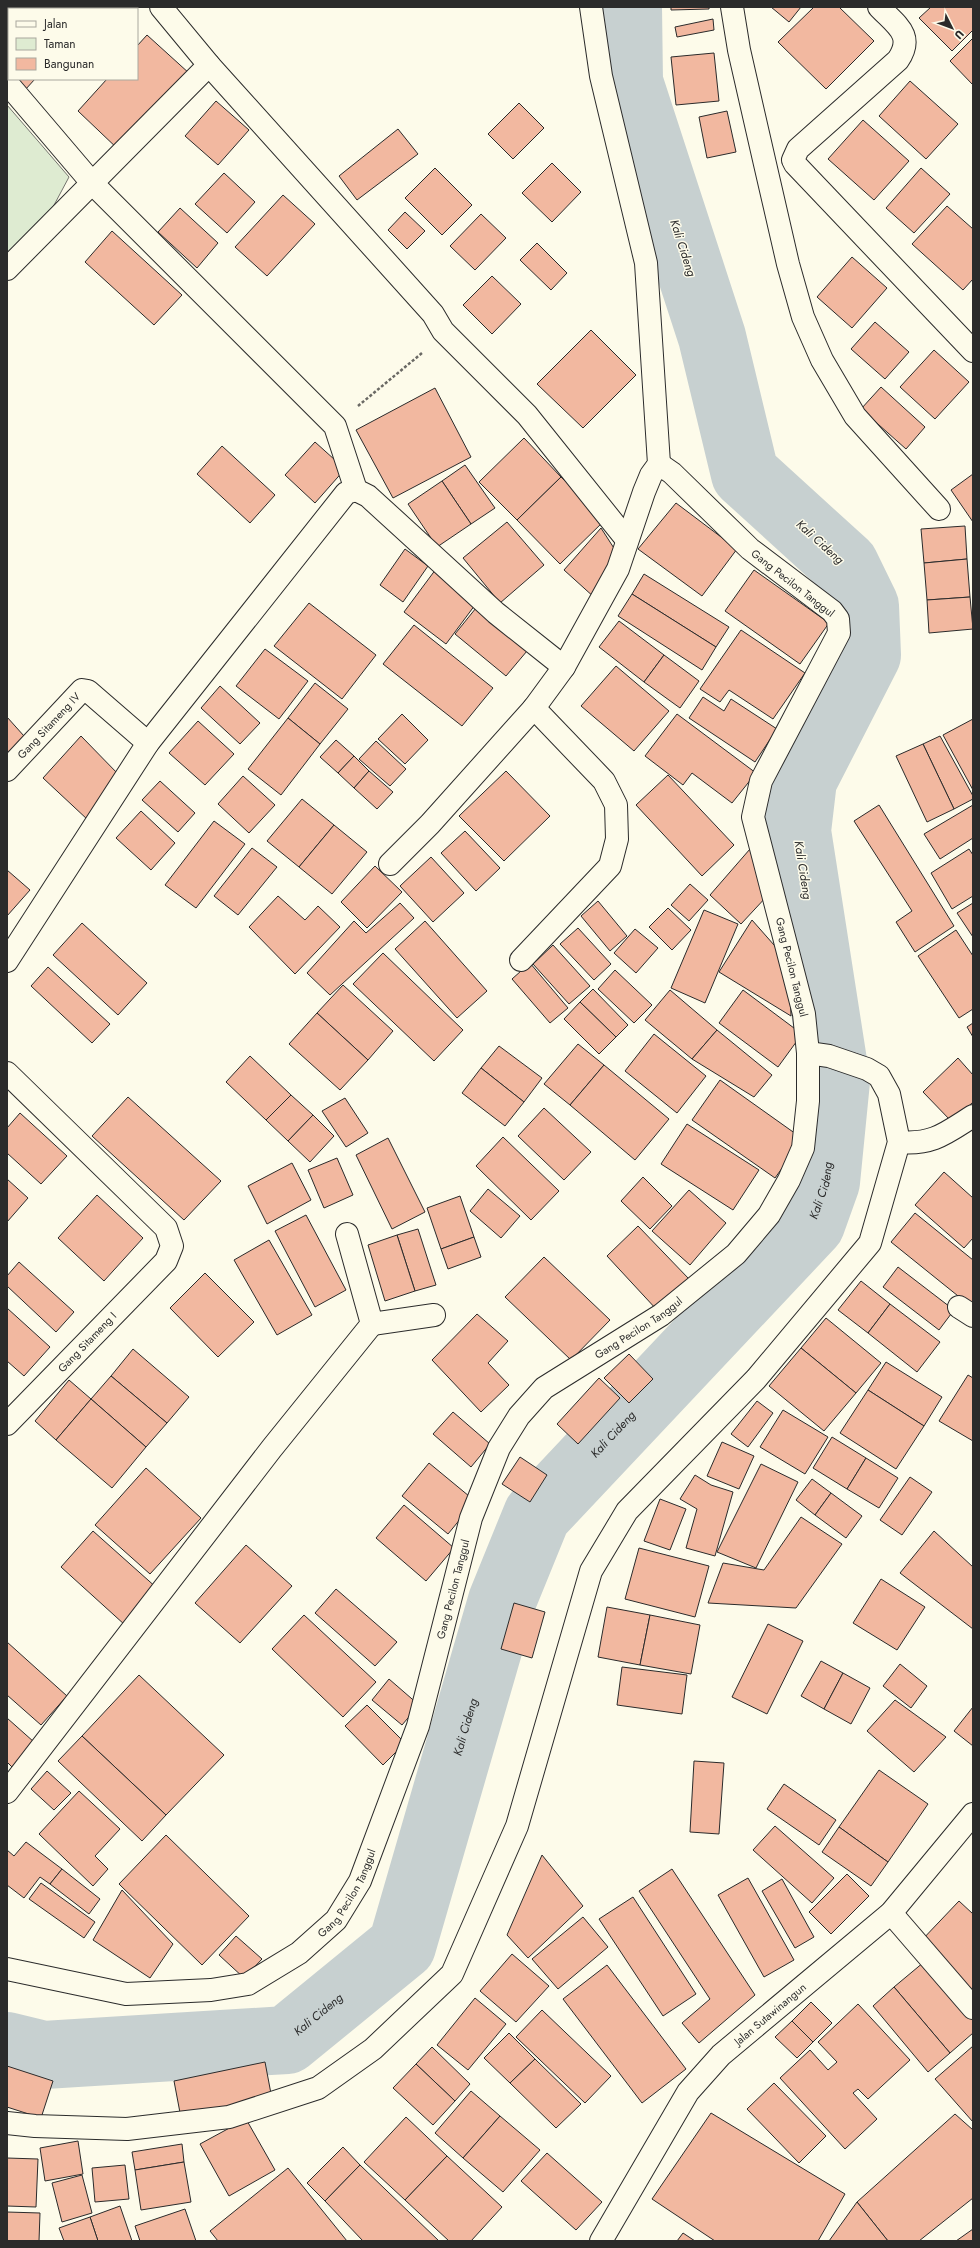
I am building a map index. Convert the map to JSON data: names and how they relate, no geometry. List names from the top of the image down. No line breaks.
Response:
{"streets":{"street":["Gang Pecilon Tanggul","Gang Sitameng IV","Gang Sitameng I","Jalan Sutawinangun"]},"water":["Kali Cideng"],"legend":["Jalan","Taman","Bangunan"],"north":"bottom right"}
